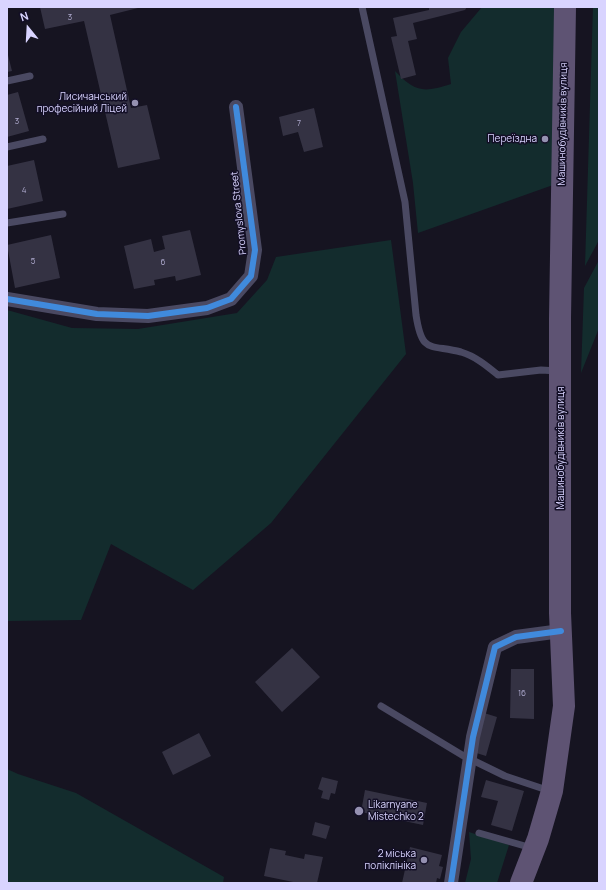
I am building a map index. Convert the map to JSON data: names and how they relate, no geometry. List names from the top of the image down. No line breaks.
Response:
{"streets":{"main road":["Машинобудівників вулиця"],"street":["Promyslova Street"]},"places":["Лисичанський професійний Ліцей","Переїздна","Likarnyane Mistechko 2","2 міська поліклініка"],"house_numbers":["3","3","7","4","5","6","16"],"north":"top"}
